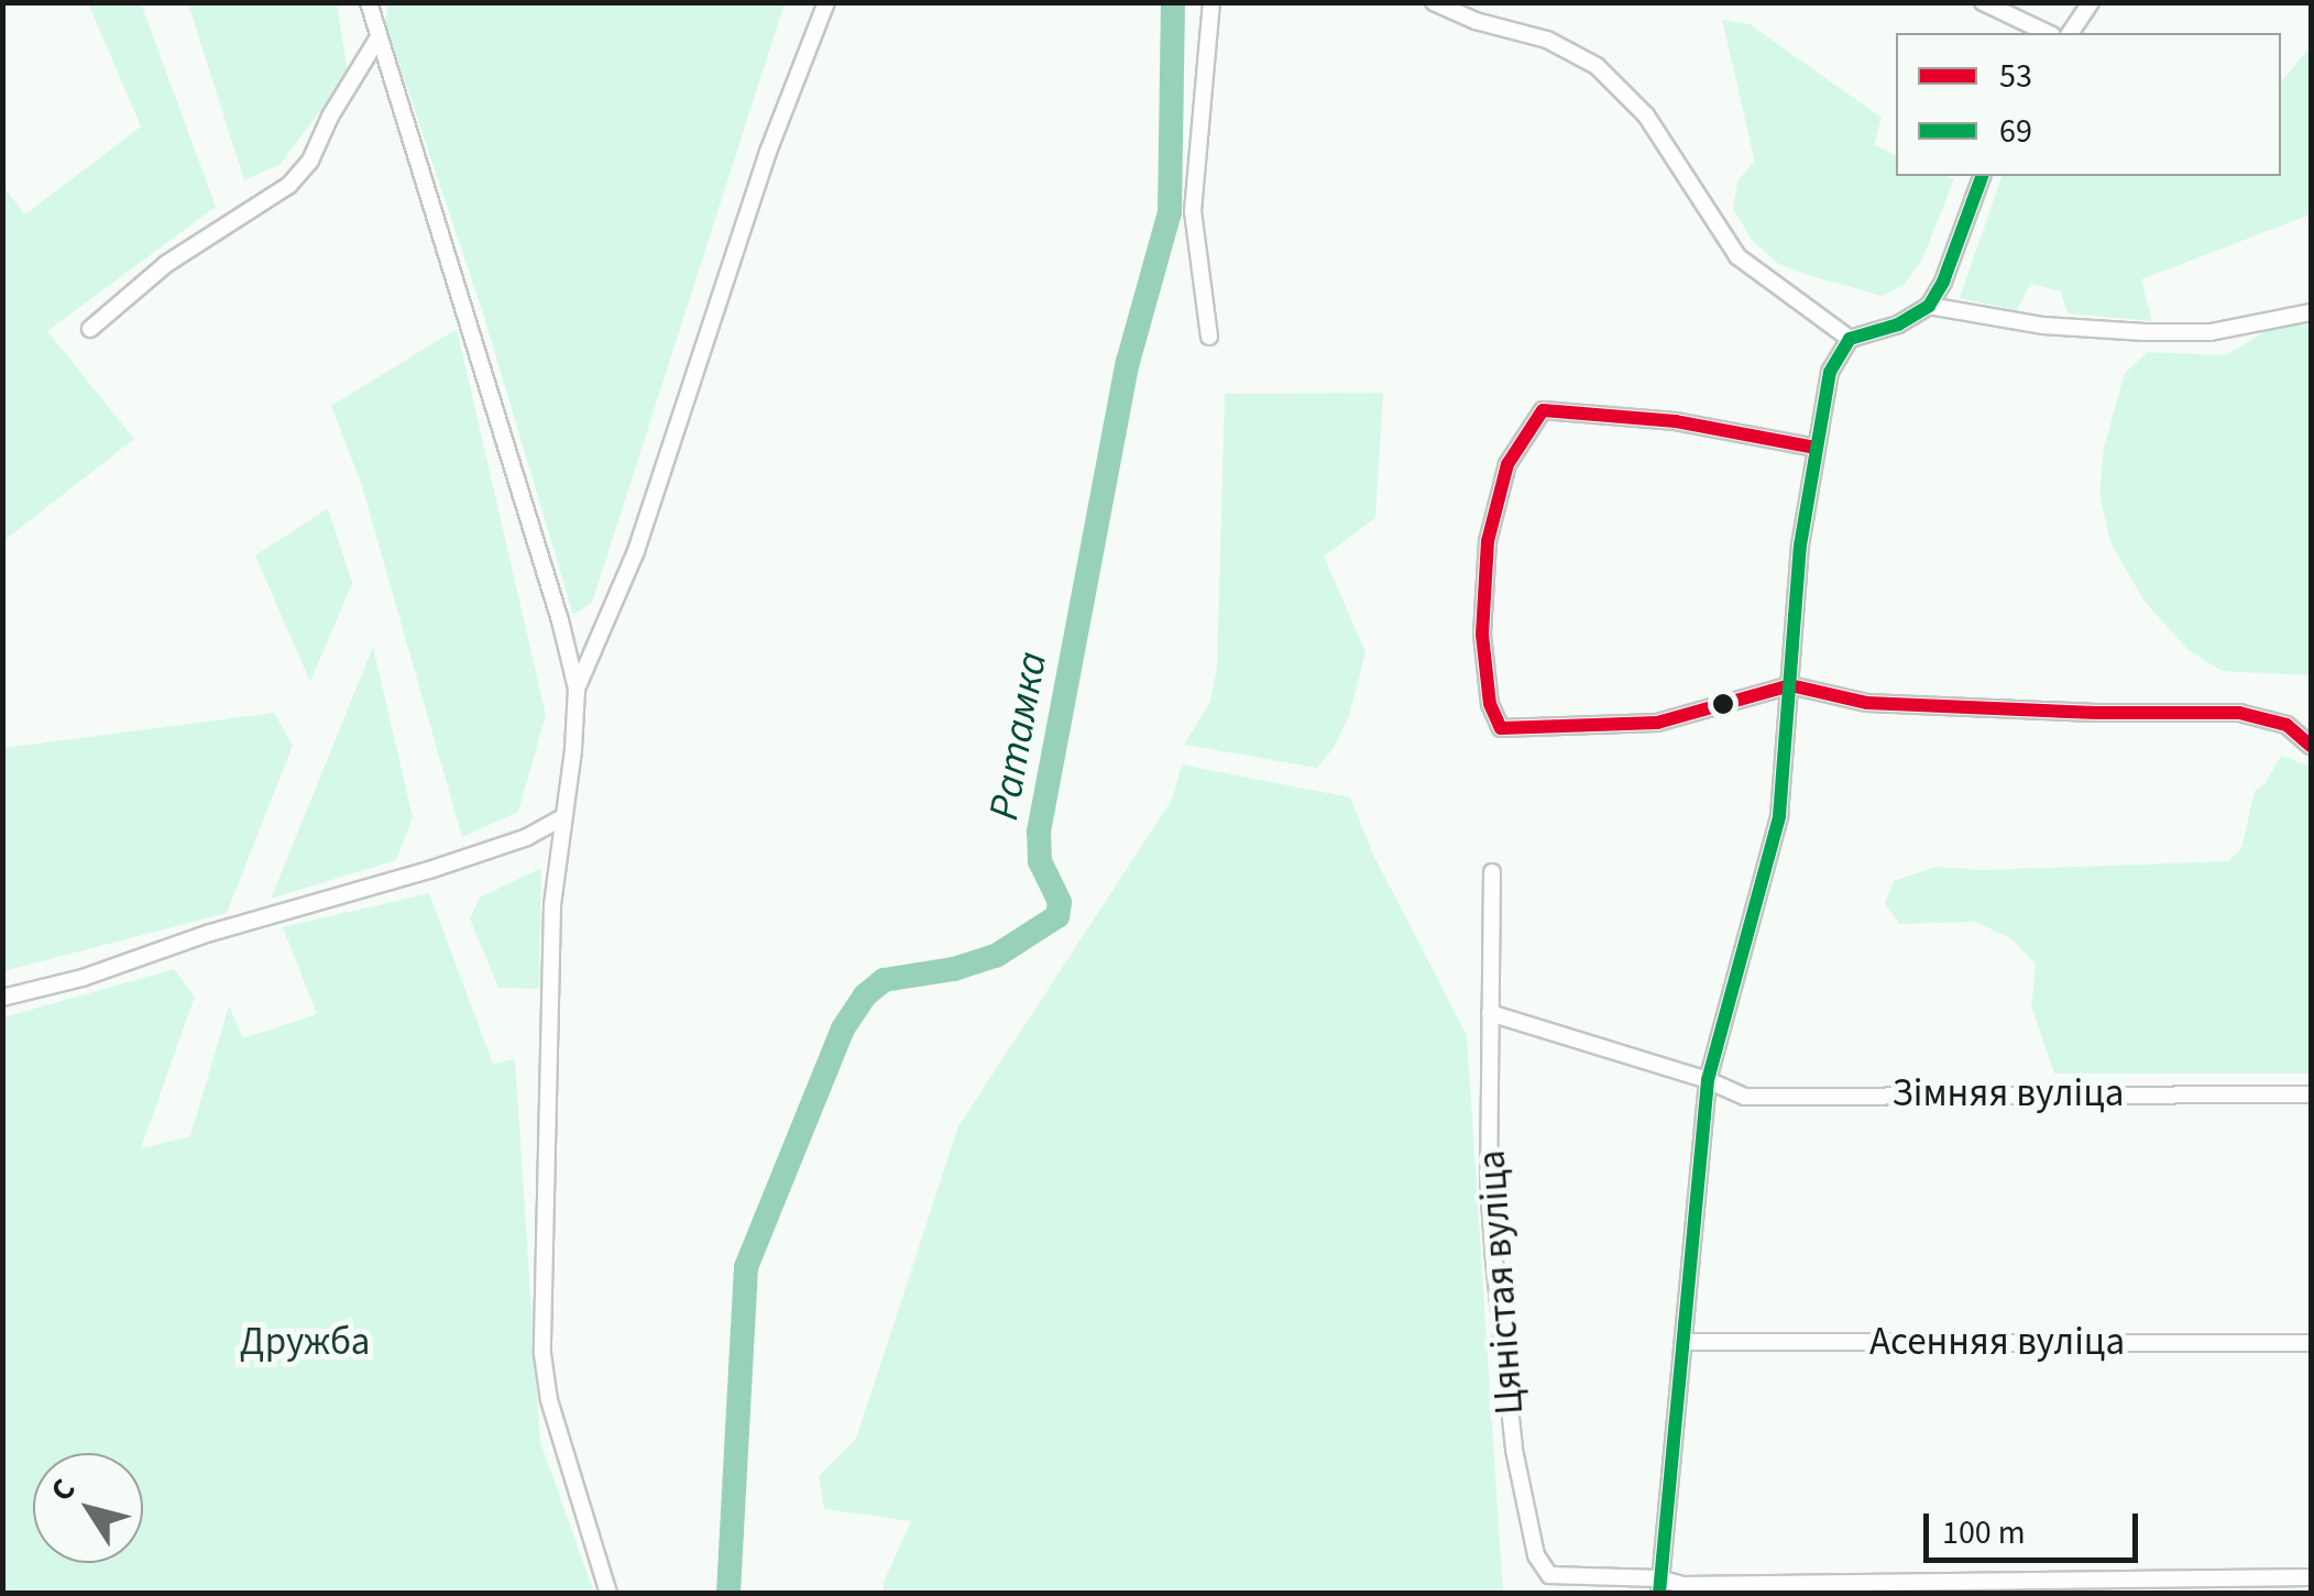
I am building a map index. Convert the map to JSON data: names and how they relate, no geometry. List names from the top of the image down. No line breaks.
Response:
{"streets":{"street":["Зімняя вуліца","Цяністая вуліца","Асенняя вуліца"]},"crossings":[["Зімняя вуліца","Цяністая вуліца"]],"water":["Ратамка"],"parks":["Дружба"],"lines":["transit line 69","transit line 53"],"legend":["53","69"],"scale_bar":"100 m","north":"top left"}
